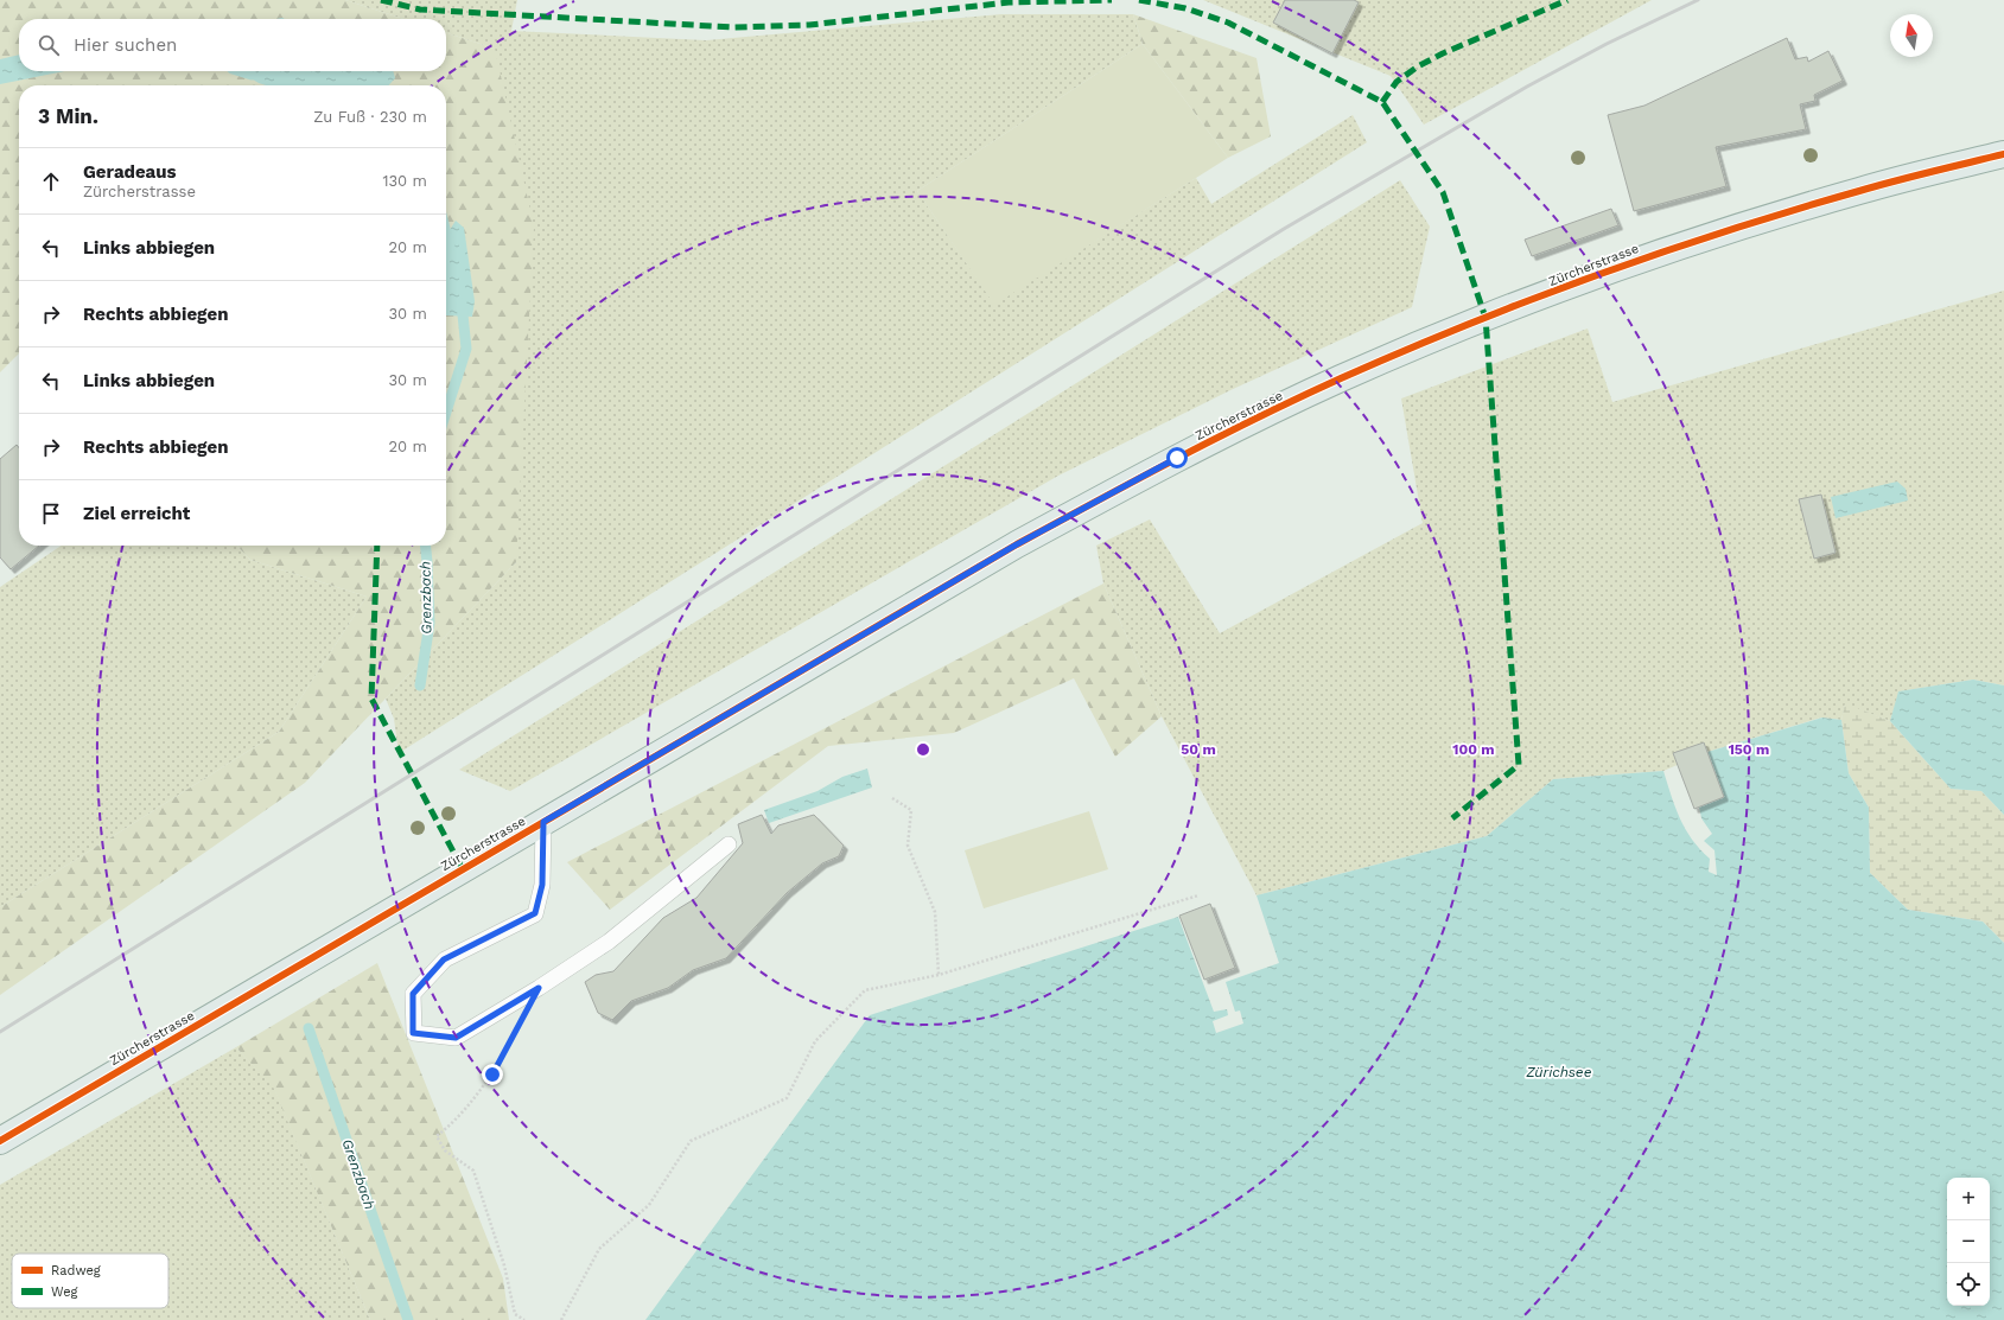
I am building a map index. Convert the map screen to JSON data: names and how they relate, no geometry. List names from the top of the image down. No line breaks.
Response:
{"streets":{"main road":["Zürcherstrasse"]},"water":["Grenzbach","Zürichsee"],"legend":["Radweg","Weg"],"north":"top","page":{"search":"Hier suchen","heading":["3 Min.","Zu Fuß · 230 m"],"list":[["Geradeaus","Zürcherstrasse","130 m"],["Links abbiegen","20 m"],["Rechts abbiegen","30 m"],["Links abbiegen","30 m"],["Rechts abbiegen","20 m"],"Ziel erreicht"],"map_buttons":["+","−"]},"rings":["50 m","100 m","150 m"]}
